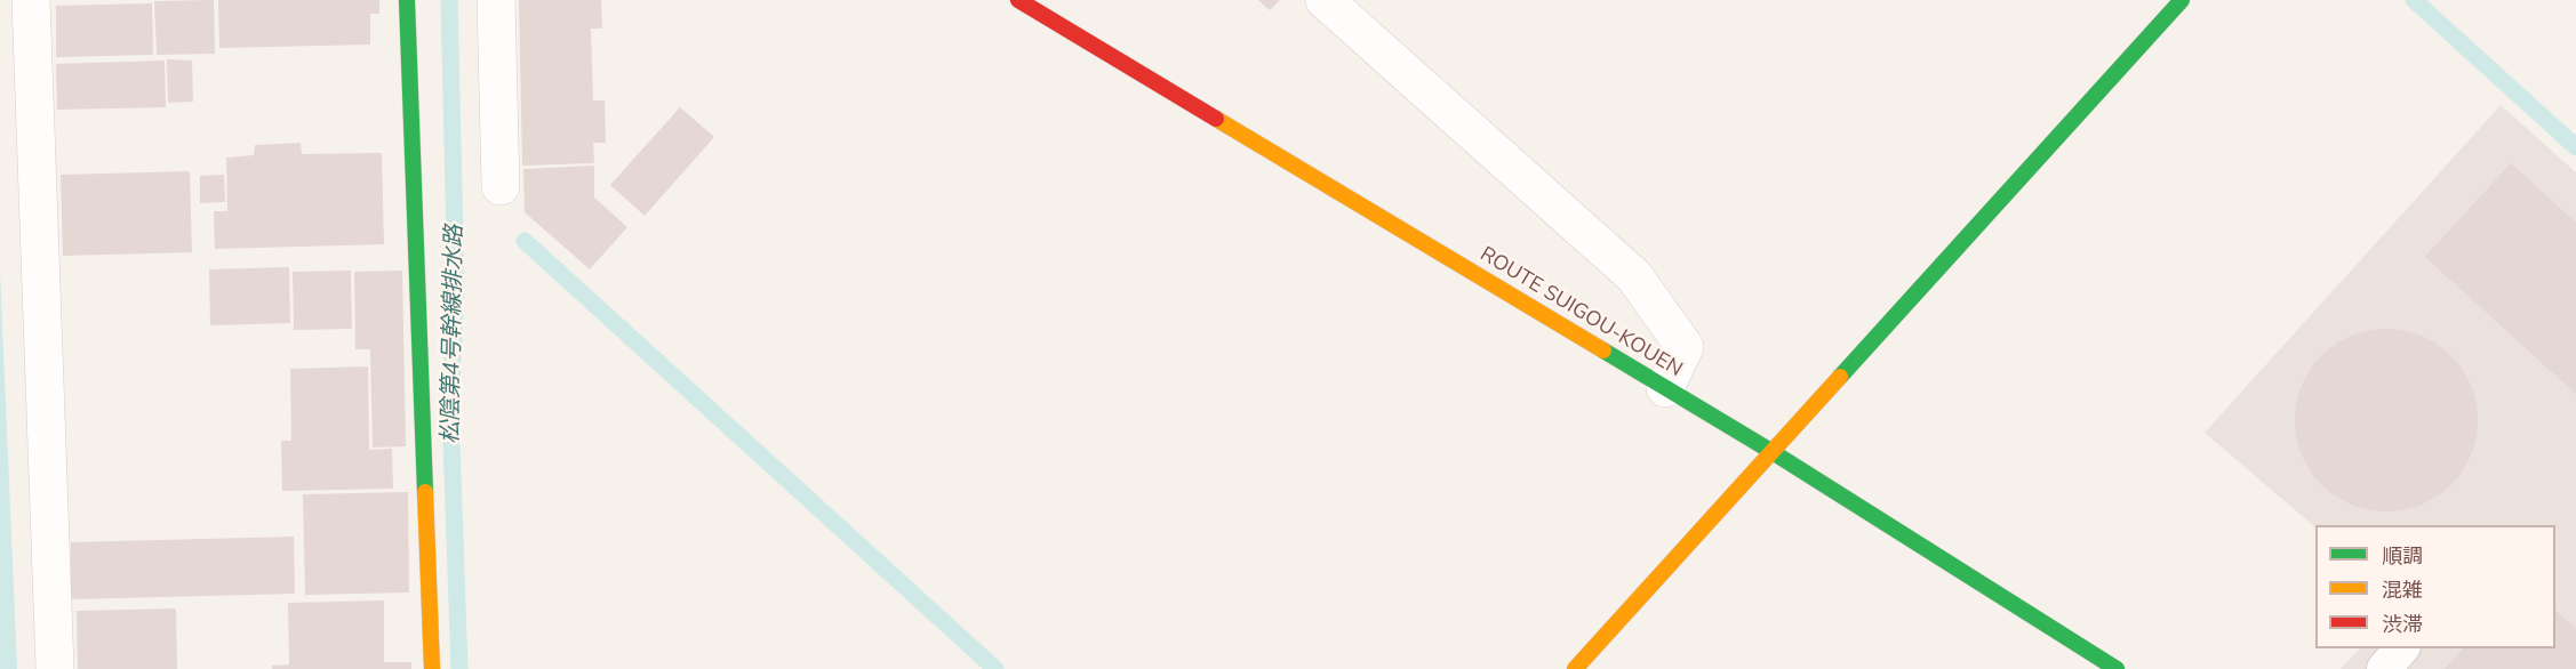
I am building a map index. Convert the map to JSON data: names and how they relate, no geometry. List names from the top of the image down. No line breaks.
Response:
{"streets":{"street":["ROUTE SUIGOU-KOUEN"]},"water":["松陰第4号幹線排水路"],"legend":["順調","混雑","渋滞"]}
